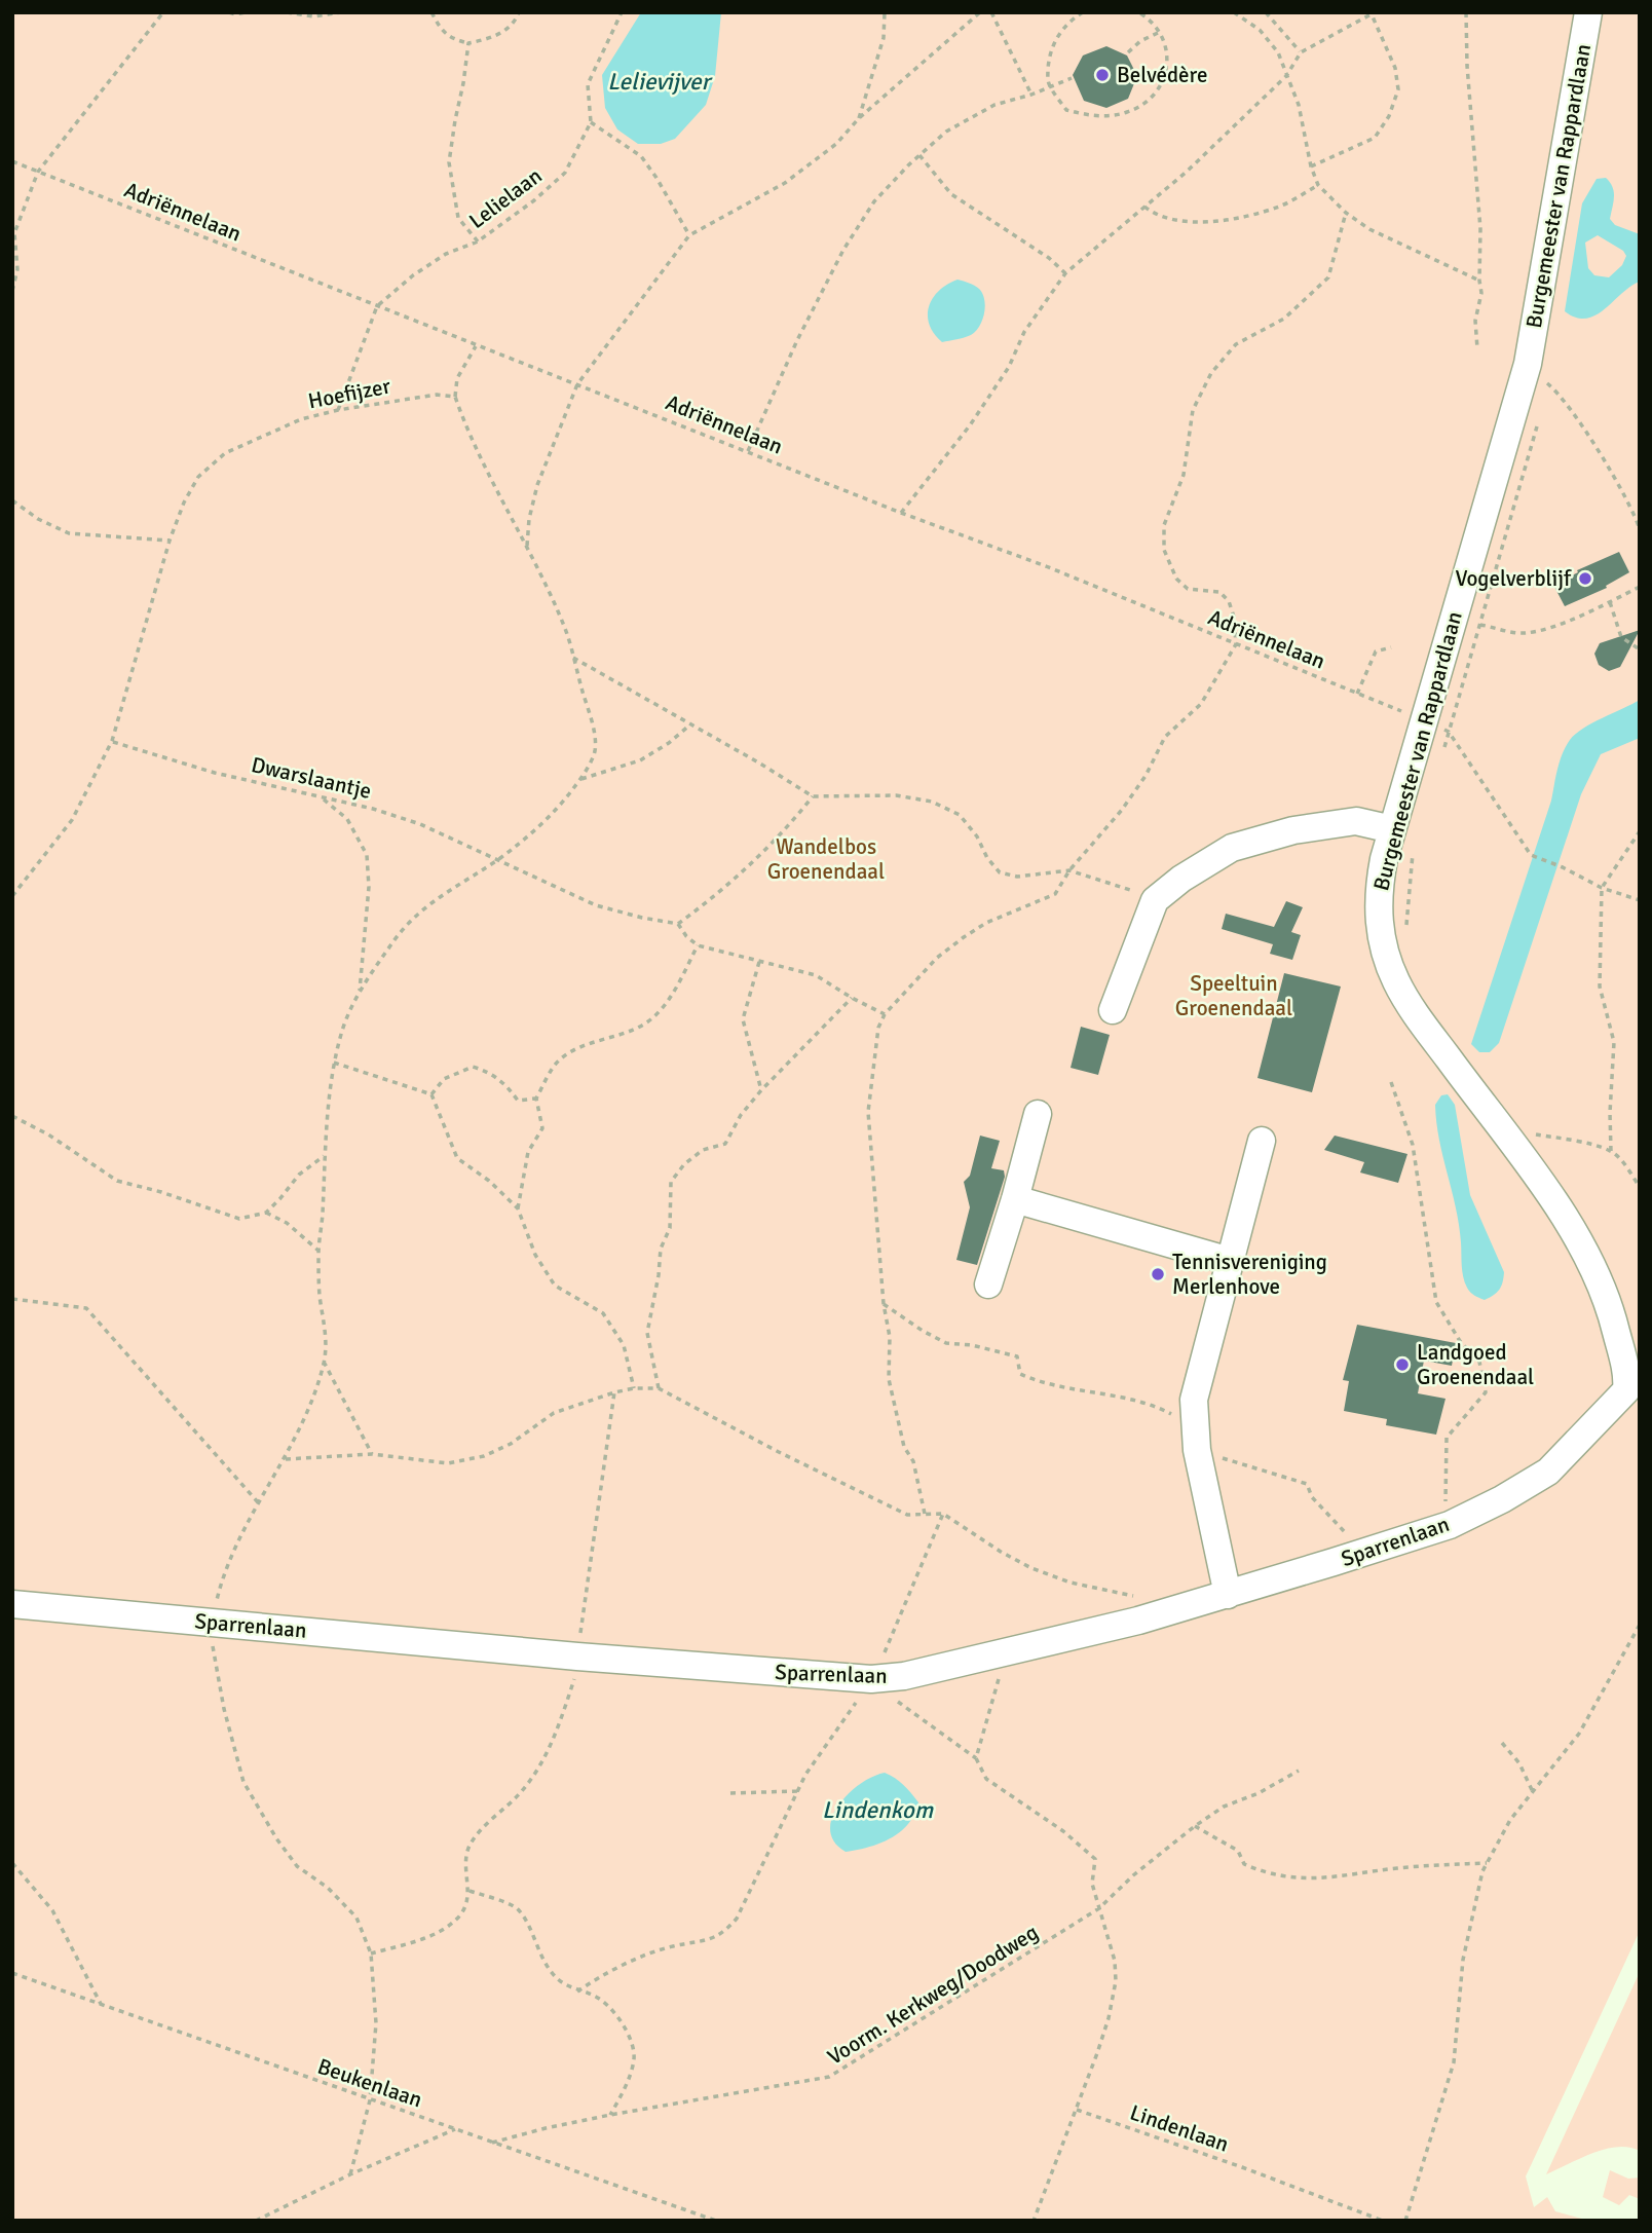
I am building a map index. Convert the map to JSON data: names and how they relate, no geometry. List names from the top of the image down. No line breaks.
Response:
{"streets":{"street":["Burgemeester van Rappardlaan","Sparrenlaan"],"path":["Lelielaan","Adriënnelaan","Hoefijzer","Dwarslaantje","Voorm. Kerkweg/Doodweg","Beukenlaan","Lindenlaan"]},"crossings":[["Burgemeester van Rappardlaan","Adriënnelaan"],["Burgemeester van Rappardlaan","Sparrenlaan"],["Lelielaan","Adriënnelaan"],["Lelielaan","Hoefijzer"],["Hoefijzer","Dwarslaantje"],["Voorm. Kerkweg/Doodweg","Beukenlaan"]],"water":["Lelievijver","Lindenkom"],"parks":["Wandelbos Groenendaal","Speeltuin Groenendaal"],"places":["Belvédère","Vogelverblijf","Tennisvereniging Merlenhove","Landgoed Groenendaal"]}
